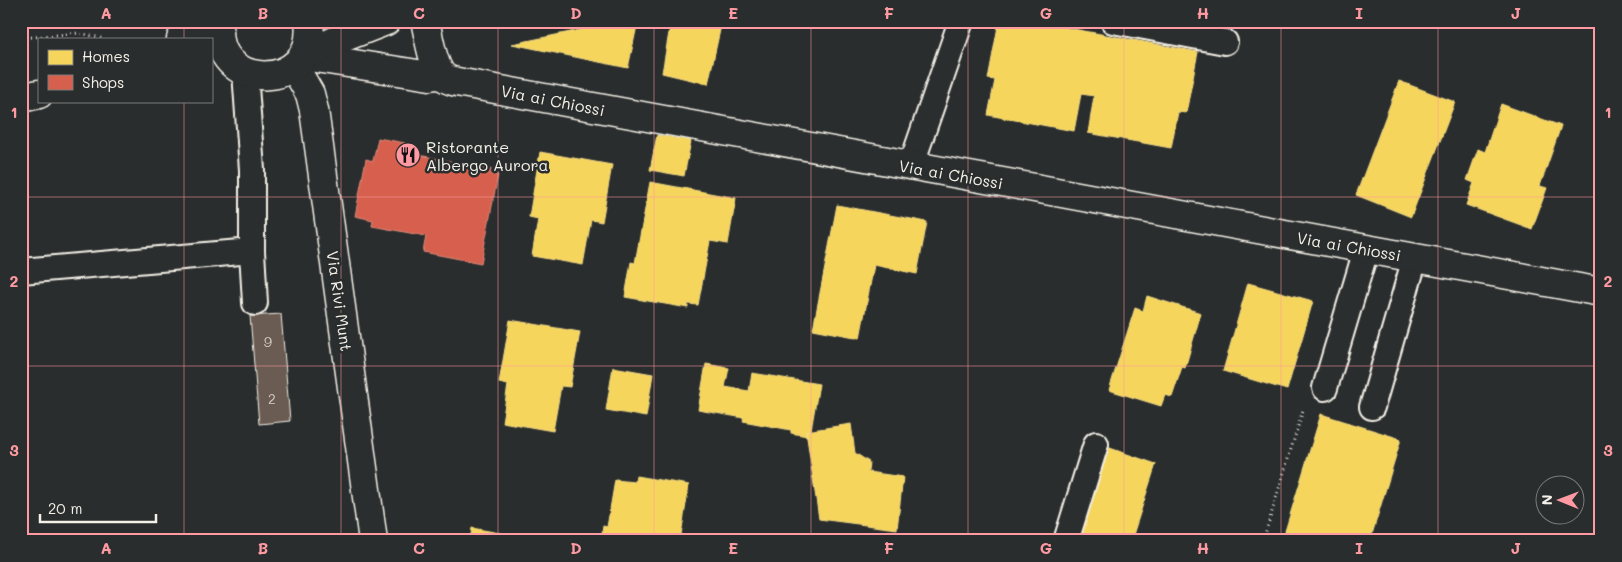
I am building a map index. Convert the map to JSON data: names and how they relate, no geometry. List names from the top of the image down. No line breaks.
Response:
{"streets":{"street":["Via ai Chiossi","Via Rivi Munt"]},"crossings":[["Via ai Chiossi","Via Rivi Munt"]],"places":{"restaurant":["Ristorante Albergo Aurora"]},"house_numbers":["9","2"],"legend":["Homes","Shops"],"scale_bar":"20 m","north":"left","grid":{"columns":["A","B","C","D","E","F","G","H","I","J"],"rows":["1","2","3"]}}
